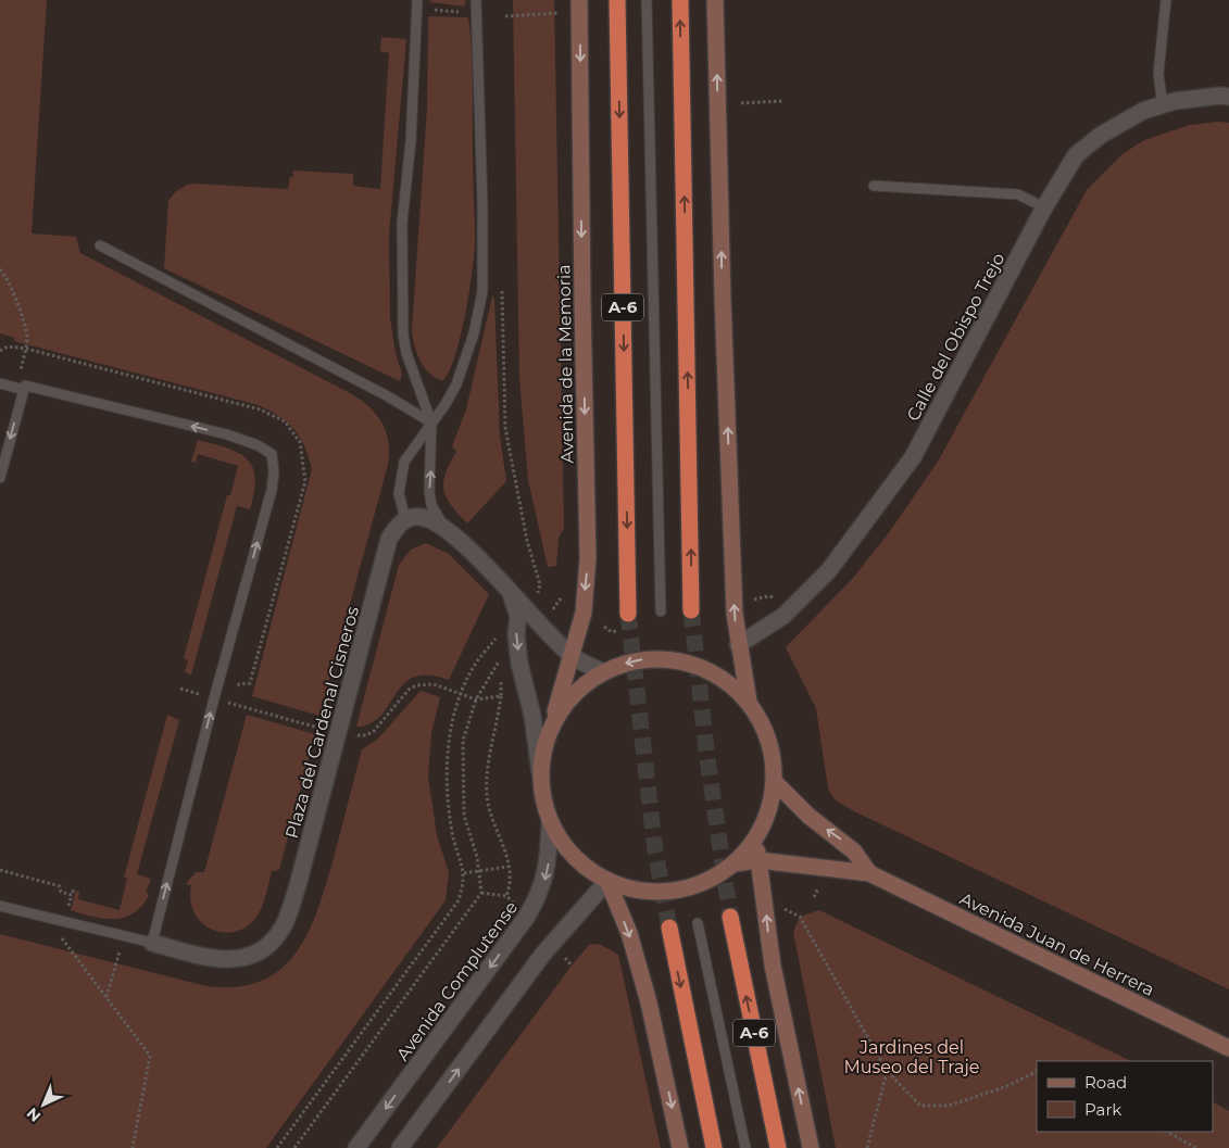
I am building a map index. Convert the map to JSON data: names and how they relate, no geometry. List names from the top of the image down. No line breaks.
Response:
{"streets":{"highway":["A-6"],"main road":["Avenida de la Memoria","Avenida Juan de Herrera"],"street":["Calle del Obispo Trejo","Plaza del Cardenal Cisneros","Avenida Complutense"]},"parks":["Jardines del Museo del Traje"],"legend":["Road","Park"],"north":"bottom left"}
